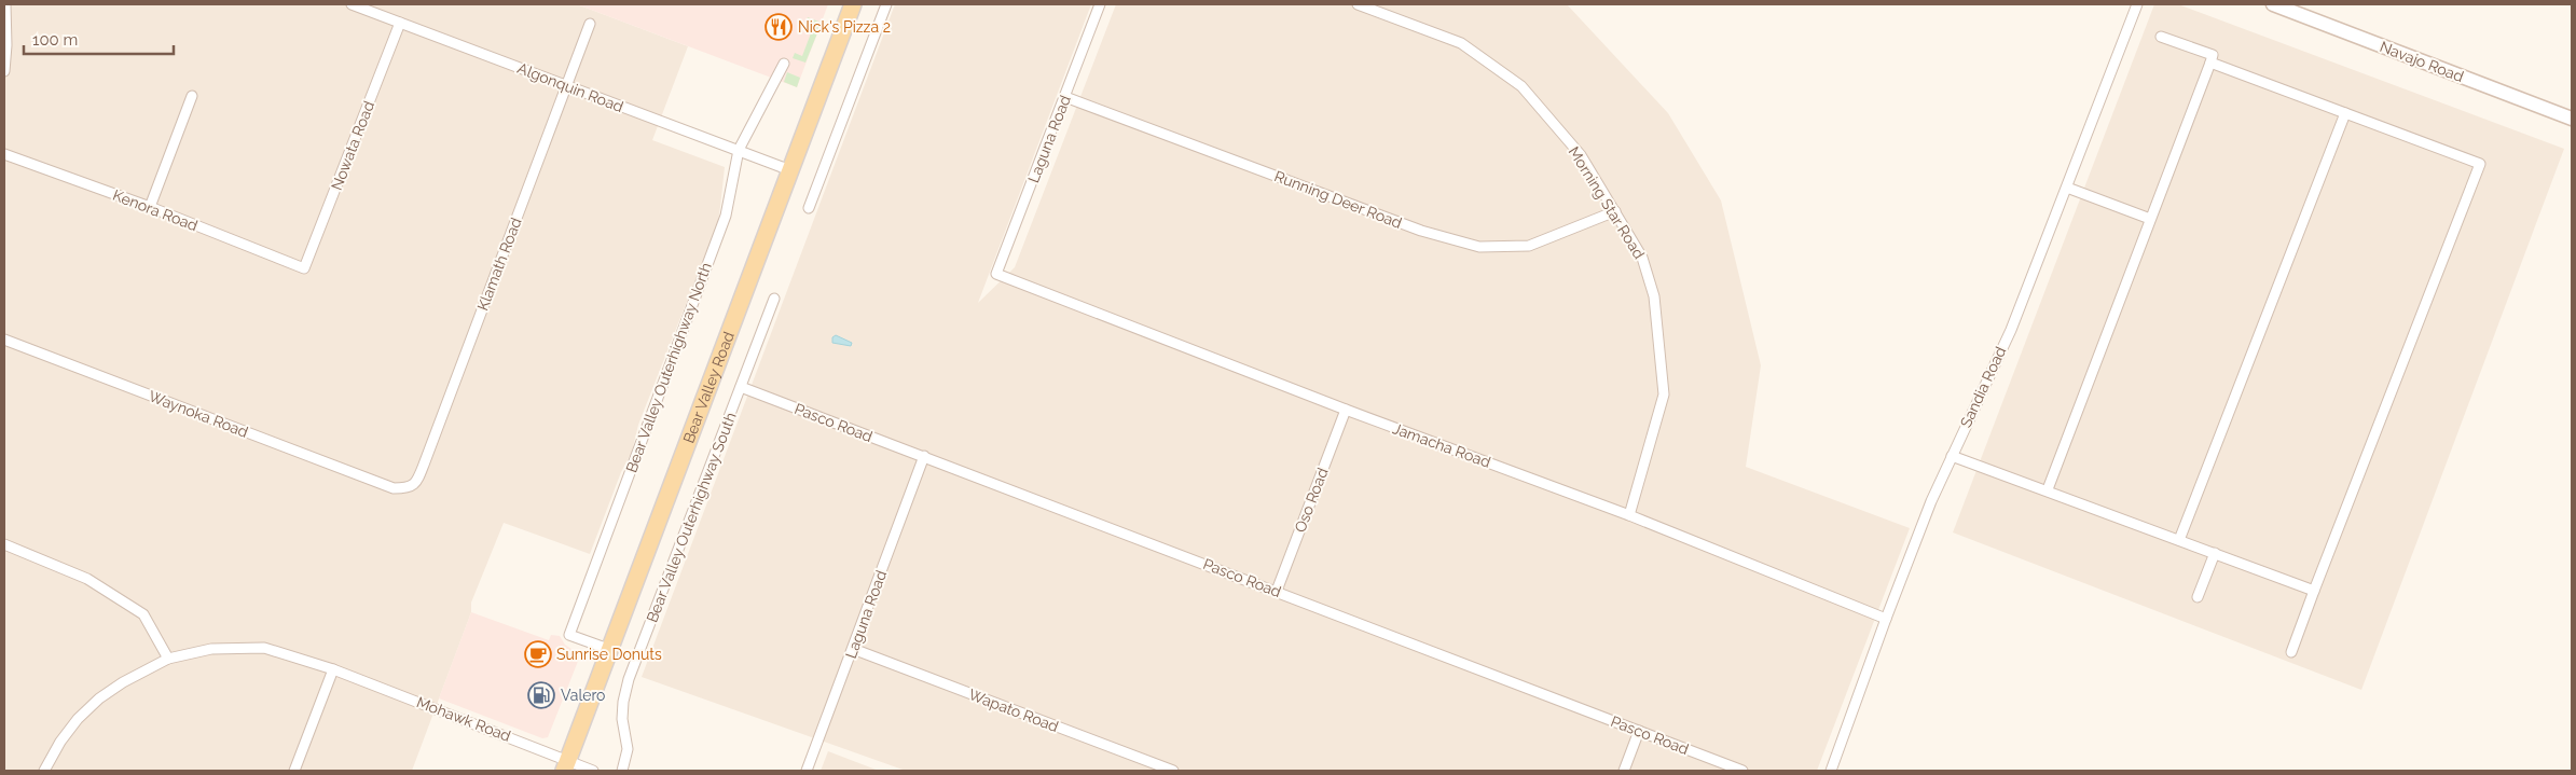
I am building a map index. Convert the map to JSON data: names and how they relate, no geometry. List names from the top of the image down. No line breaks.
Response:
{"streets":{"main road":["Bear Valley Road"],"street":["Navajo Road","Algonquin Road","Laguna Road","Nowata Road","Running Deer Road","Morning Star Road","Kenora Road","Klamath Road","Bear Valley Outerhighway North","Sandia Road","Waynoka Road","Pasco Road","Jamacha Road","Oso Road","Bear Valley Outerhighway South","Wapato Road","Mohawk Road"]},"crossings":[["Algonquin Road","Nowata Road"],["Algonquin Road","Klamath Road"],["Algonquin Road","Bear Valley Outerhighway North"],["Algonquin Road","Bear Valley Road"],["Laguna Road","Running Deer Road"],["Laguna Road","Pasco Road"],["Laguna Road","Jamacha Road"],["Laguna Road","Wapato Road"],["Nowata Road","Kenora Road"],["Running Deer Road","Morning Star Road"],["Morning Star Road","Jamacha Road"],["Klamath Road","Waynoka Road"],["Bear Valley Outerhighway North","Bear Valley Road"],["Bear Valley Road","Mohawk Road"],["Sandia Road","Jamacha Road"],["Pasco Road","Oso Road"],["Pasco Road","Bear Valley Outerhighway South"],["Jamacha Road","Oso Road"]],"places":{"restaurant":["Nick's Pizza 2"],"cafe":["Sunrise Donuts"],"fuel station":["Valero"]},"scale_bar":"100 m"}
